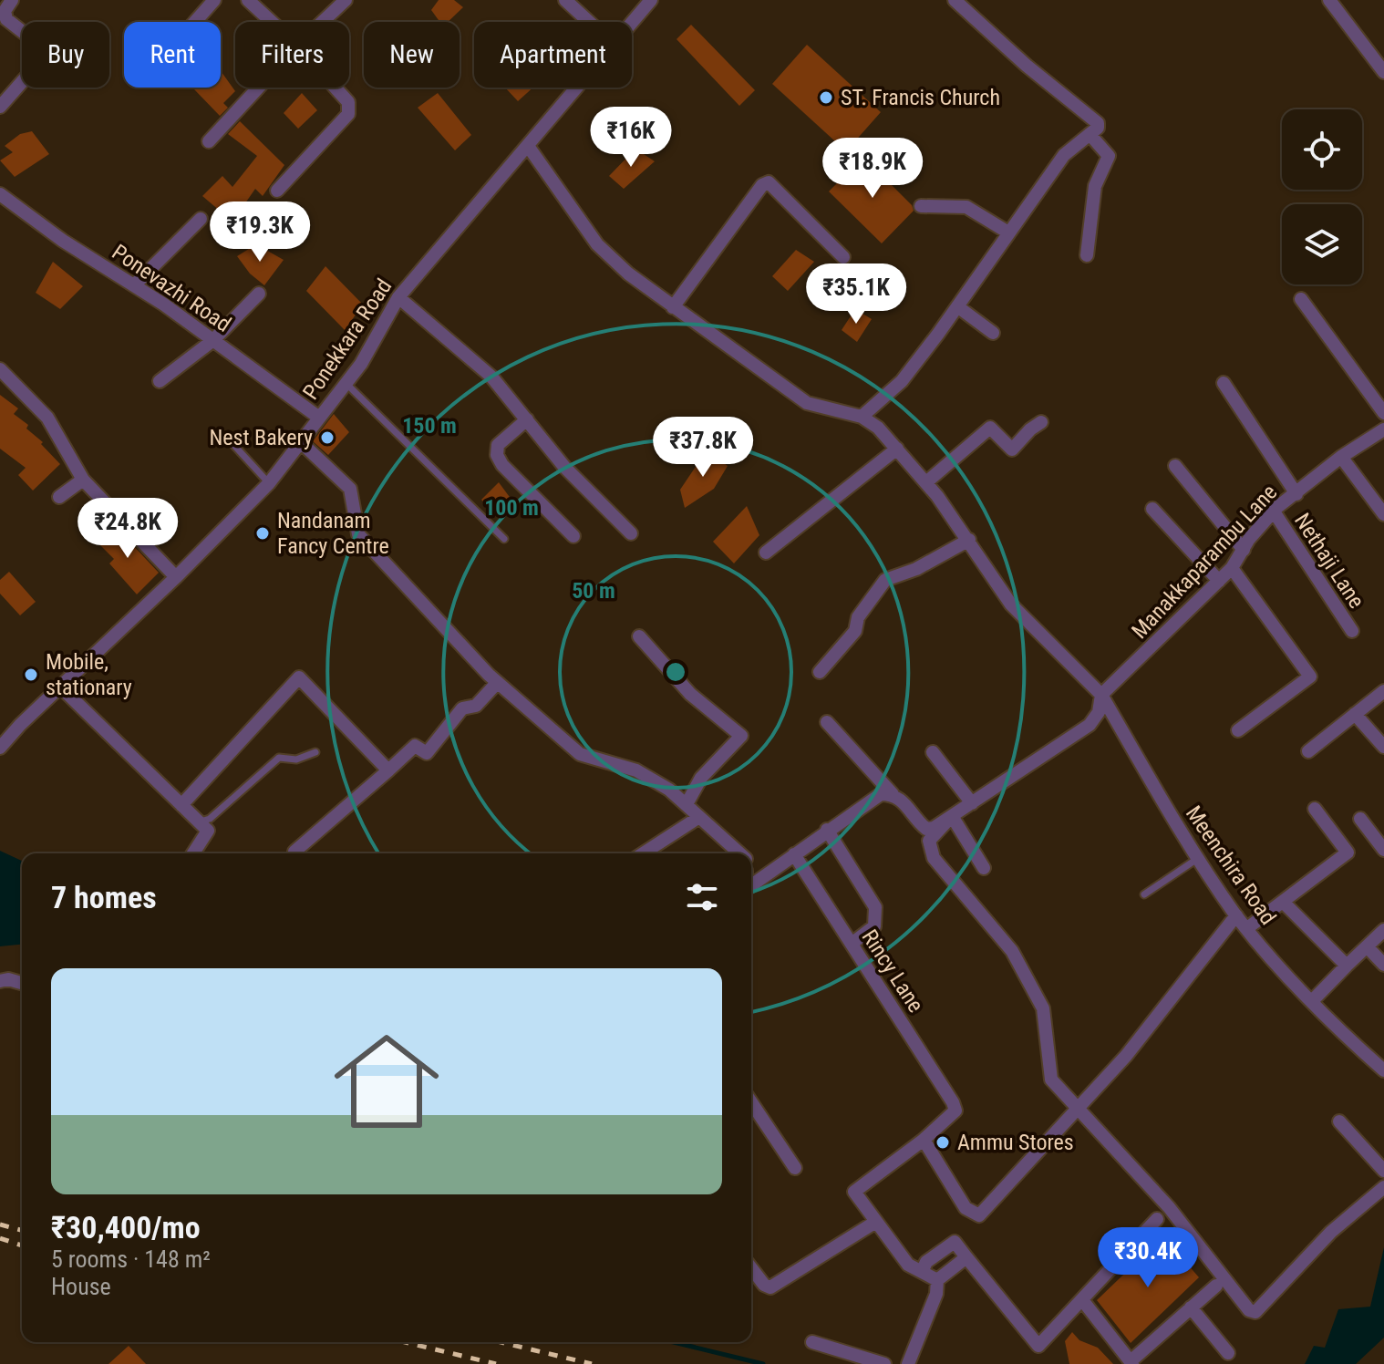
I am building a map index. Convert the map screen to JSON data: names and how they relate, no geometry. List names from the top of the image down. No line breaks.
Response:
{"streets":{"street":["Ponevazhi Road","Ponekkara Road","Nethaji Lane","Manakkaparambu Lane","Meenchira Road","Rincy Lane"]},"crossings":[["Ponevazhi Road","Ponekkara Road"],["Nethaji Lane","Manakkaparambu Lane"],["Manakkaparambu Lane","Meenchira Road"]],"places":["ST. Francis Church","Nest Bakery","Nandanam Fancy Centre","Mobile, stationary","Ammu Stores"],"page":{"chip":["Buy","Rent","Filters","New","Apartment"],"price":["₹16K","₹18.9K","₹19.3K","₹35.1K","₹37.8K","₹24.8K","₹30.4K"],"heading":"7 homes","list":[{"name":"₹30,400/mo","note":"5 rooms · 148 m² · House"}]},"rings":["150 m","100 m","50 m"]}
